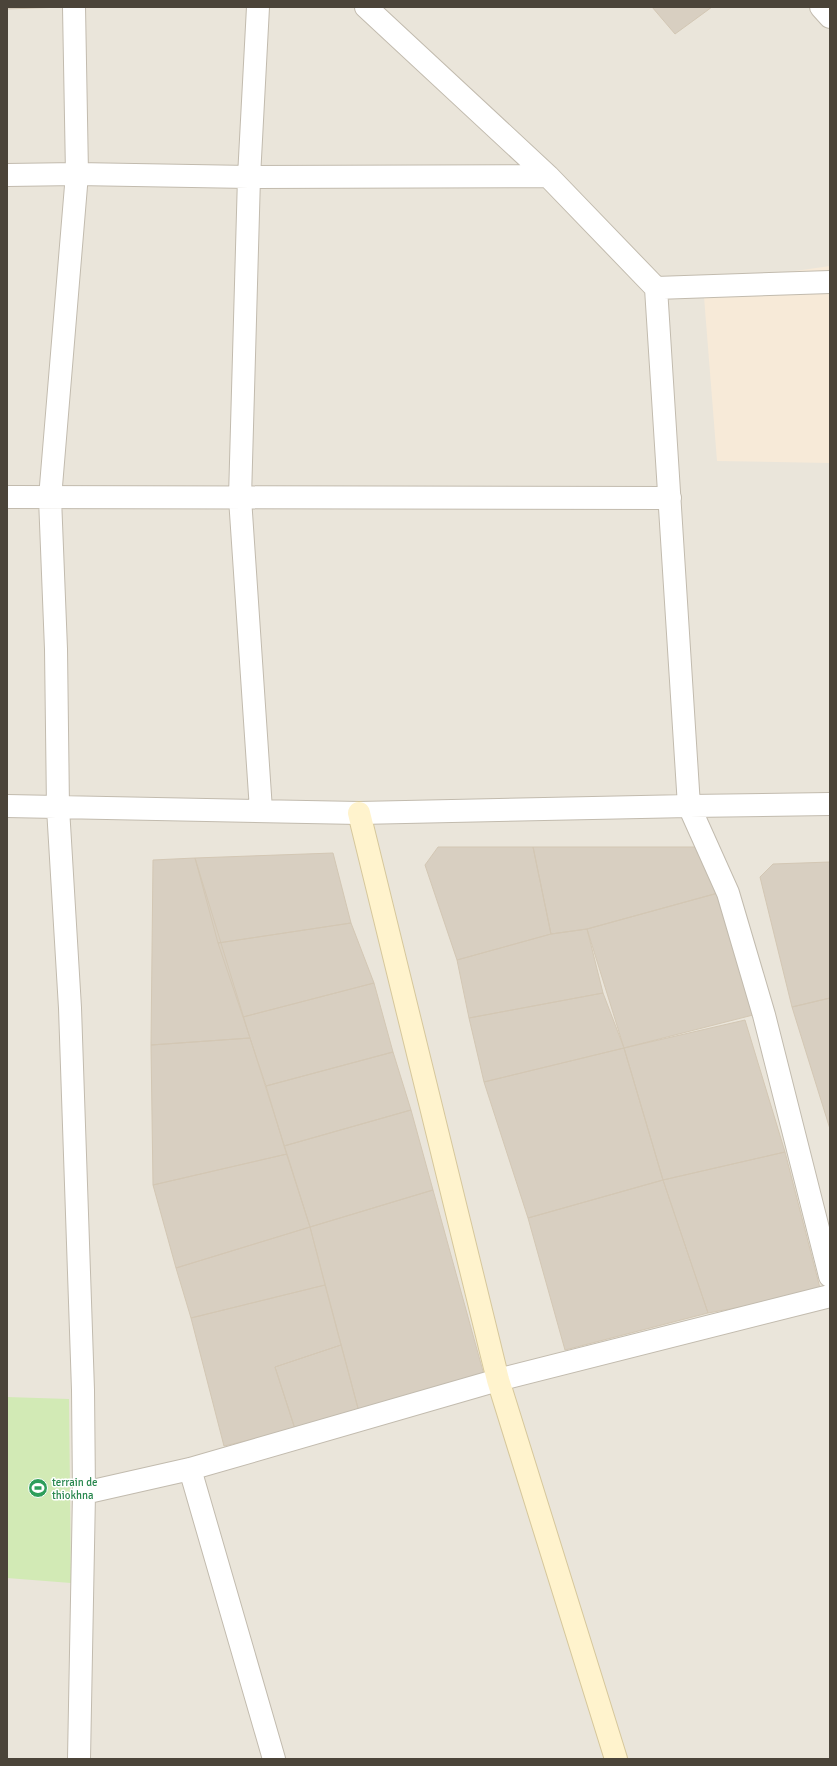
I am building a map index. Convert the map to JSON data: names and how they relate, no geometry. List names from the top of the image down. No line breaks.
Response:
{"places":{"sports":["terrain de thiokhna"]}}
